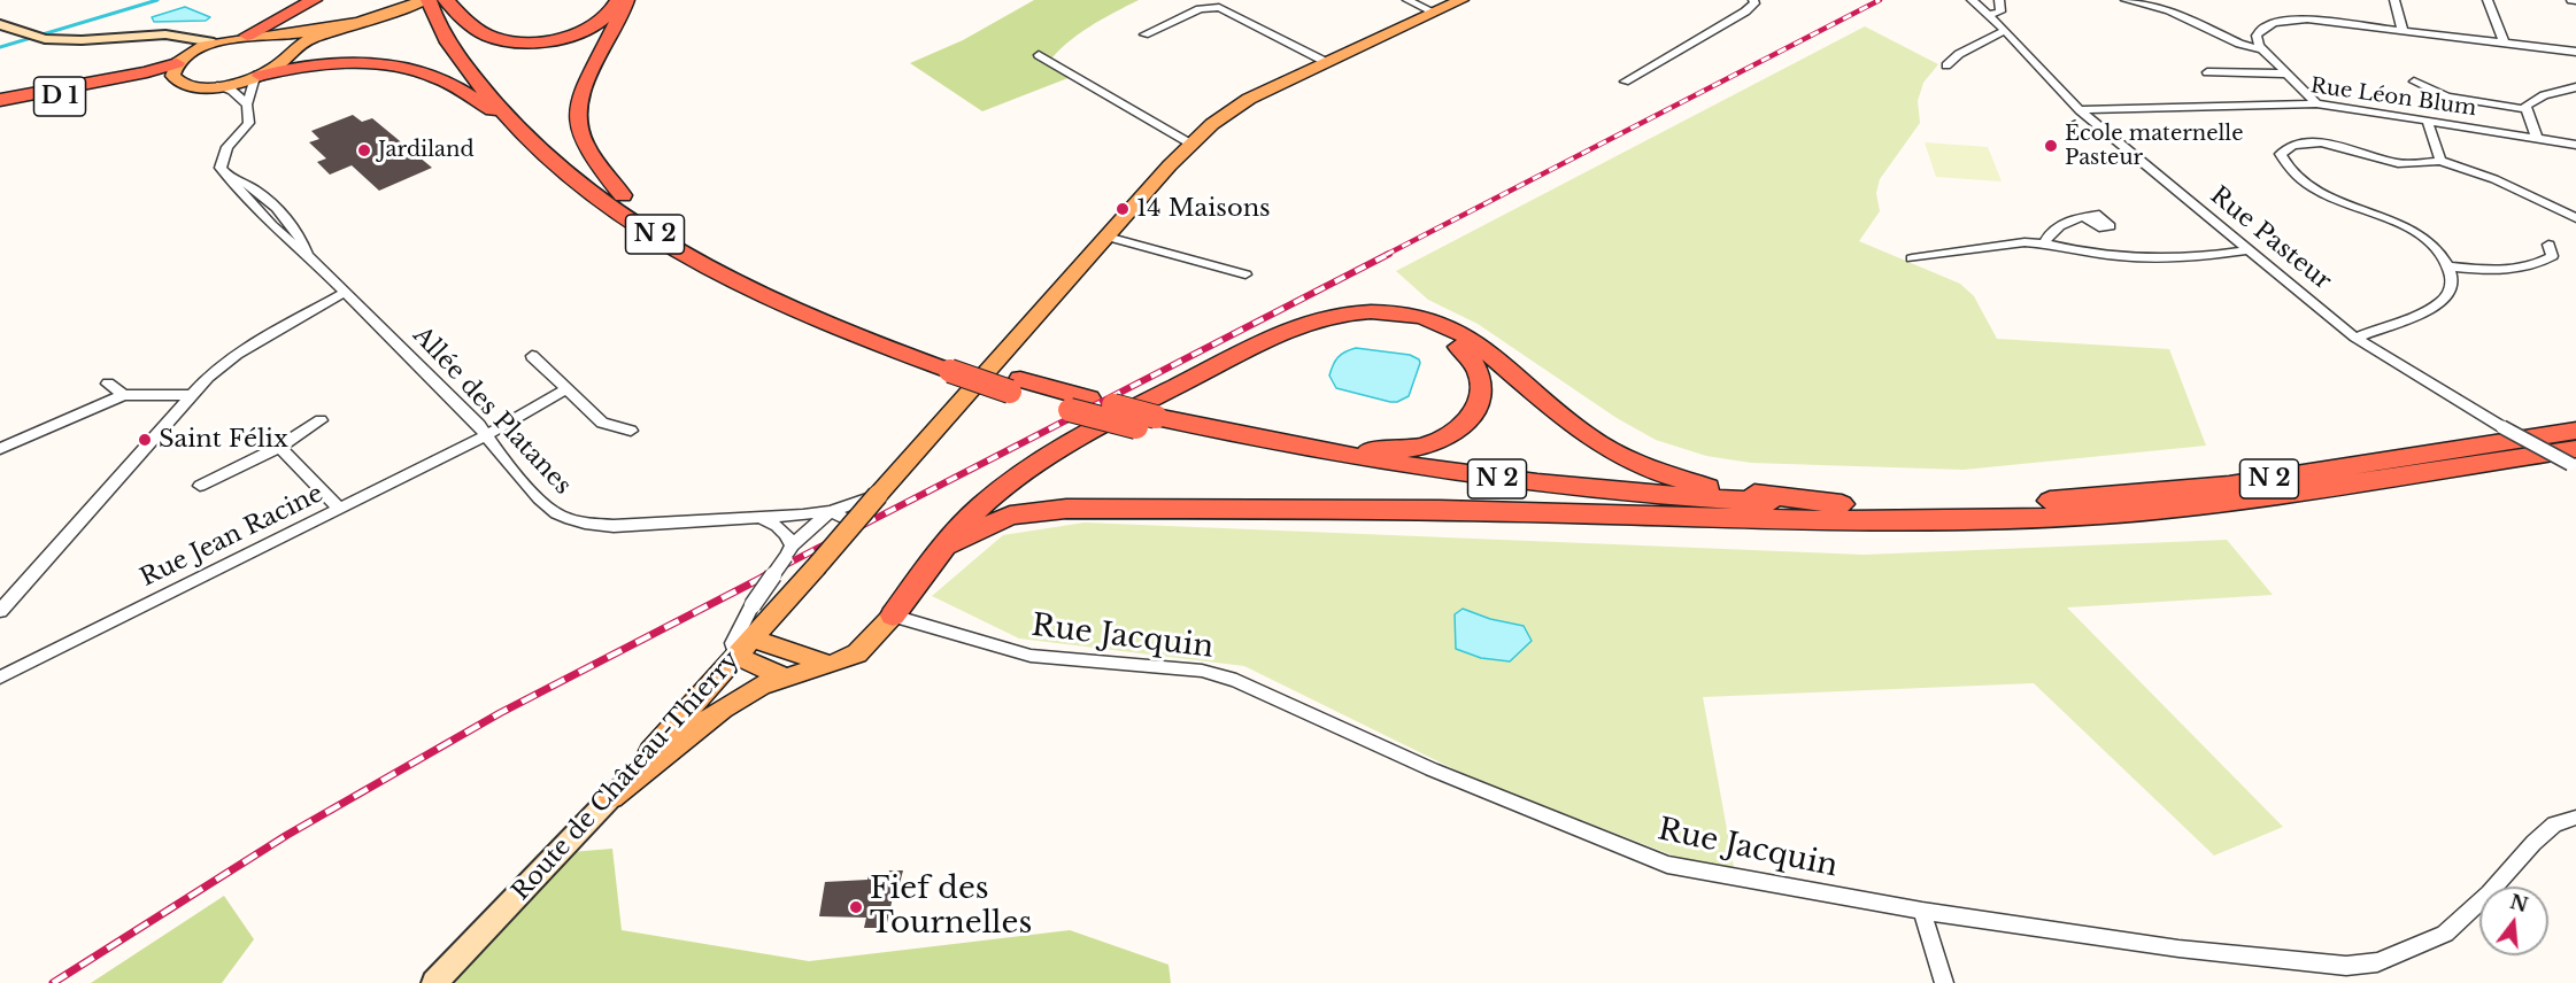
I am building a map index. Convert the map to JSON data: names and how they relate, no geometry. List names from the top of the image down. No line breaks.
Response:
{"streets":{"highway":["D 1","N 2"],"main road":["Route de Château-Thierry"],"street":["Rue Léon Blum","Rue Pasteur","Allée des Platanes","Rue Jean Racine","Rue Jacquin"]},"crossings":[["Rue Léon Blum","Rue Pasteur"],["N 2","Rue Pasteur"],["Allée des Platanes","Rue Jean Racine"]],"places":["École maternelle Pasteur","Jardiland","14 Maisons","Saint Félix","Fief des Tournelles"],"north":"top"}
